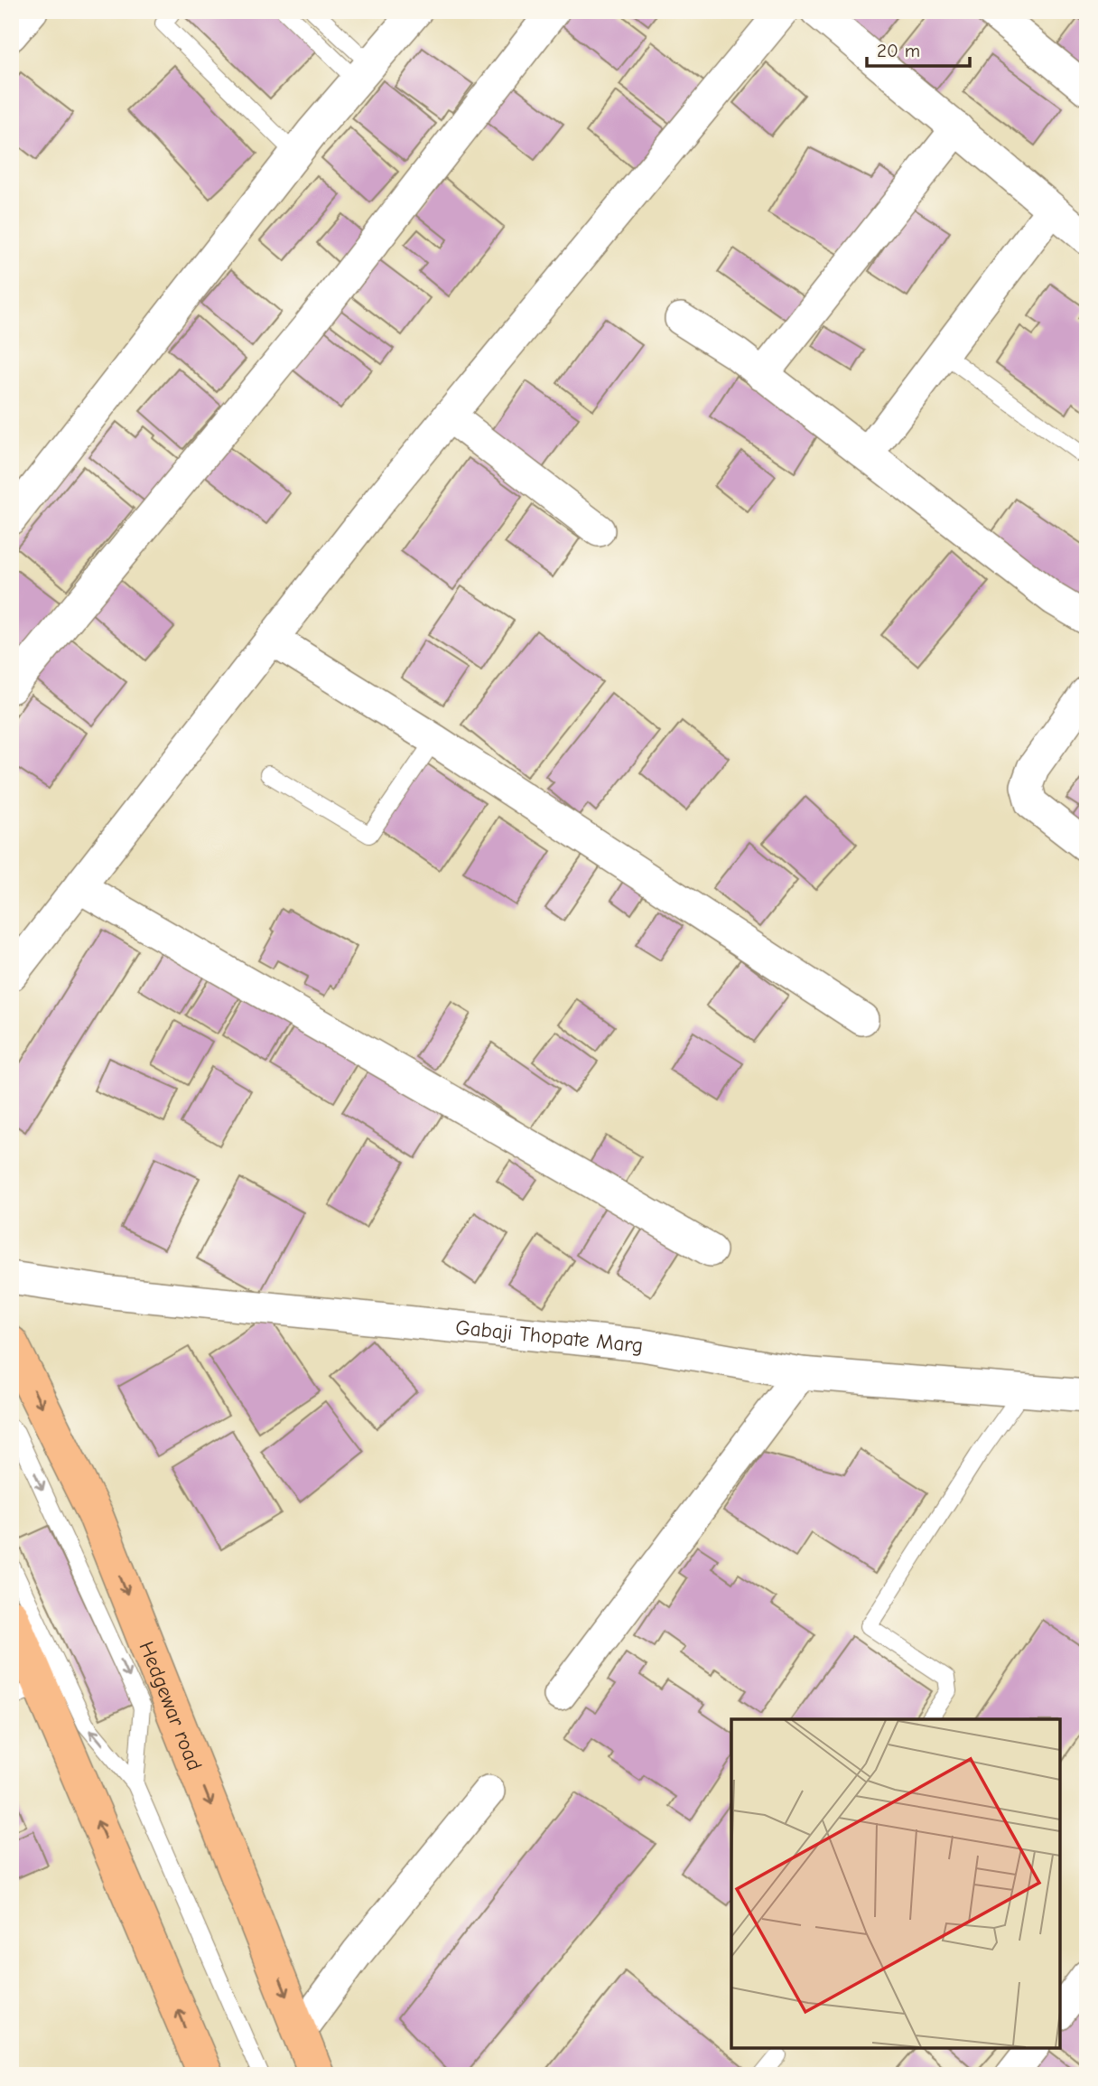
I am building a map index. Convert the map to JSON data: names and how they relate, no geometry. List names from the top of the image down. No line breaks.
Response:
{"streets":{"main road":["Hedgewar road"],"street":["Gabaji Thopate Marg"]},"scale_bar":"20 m"}
